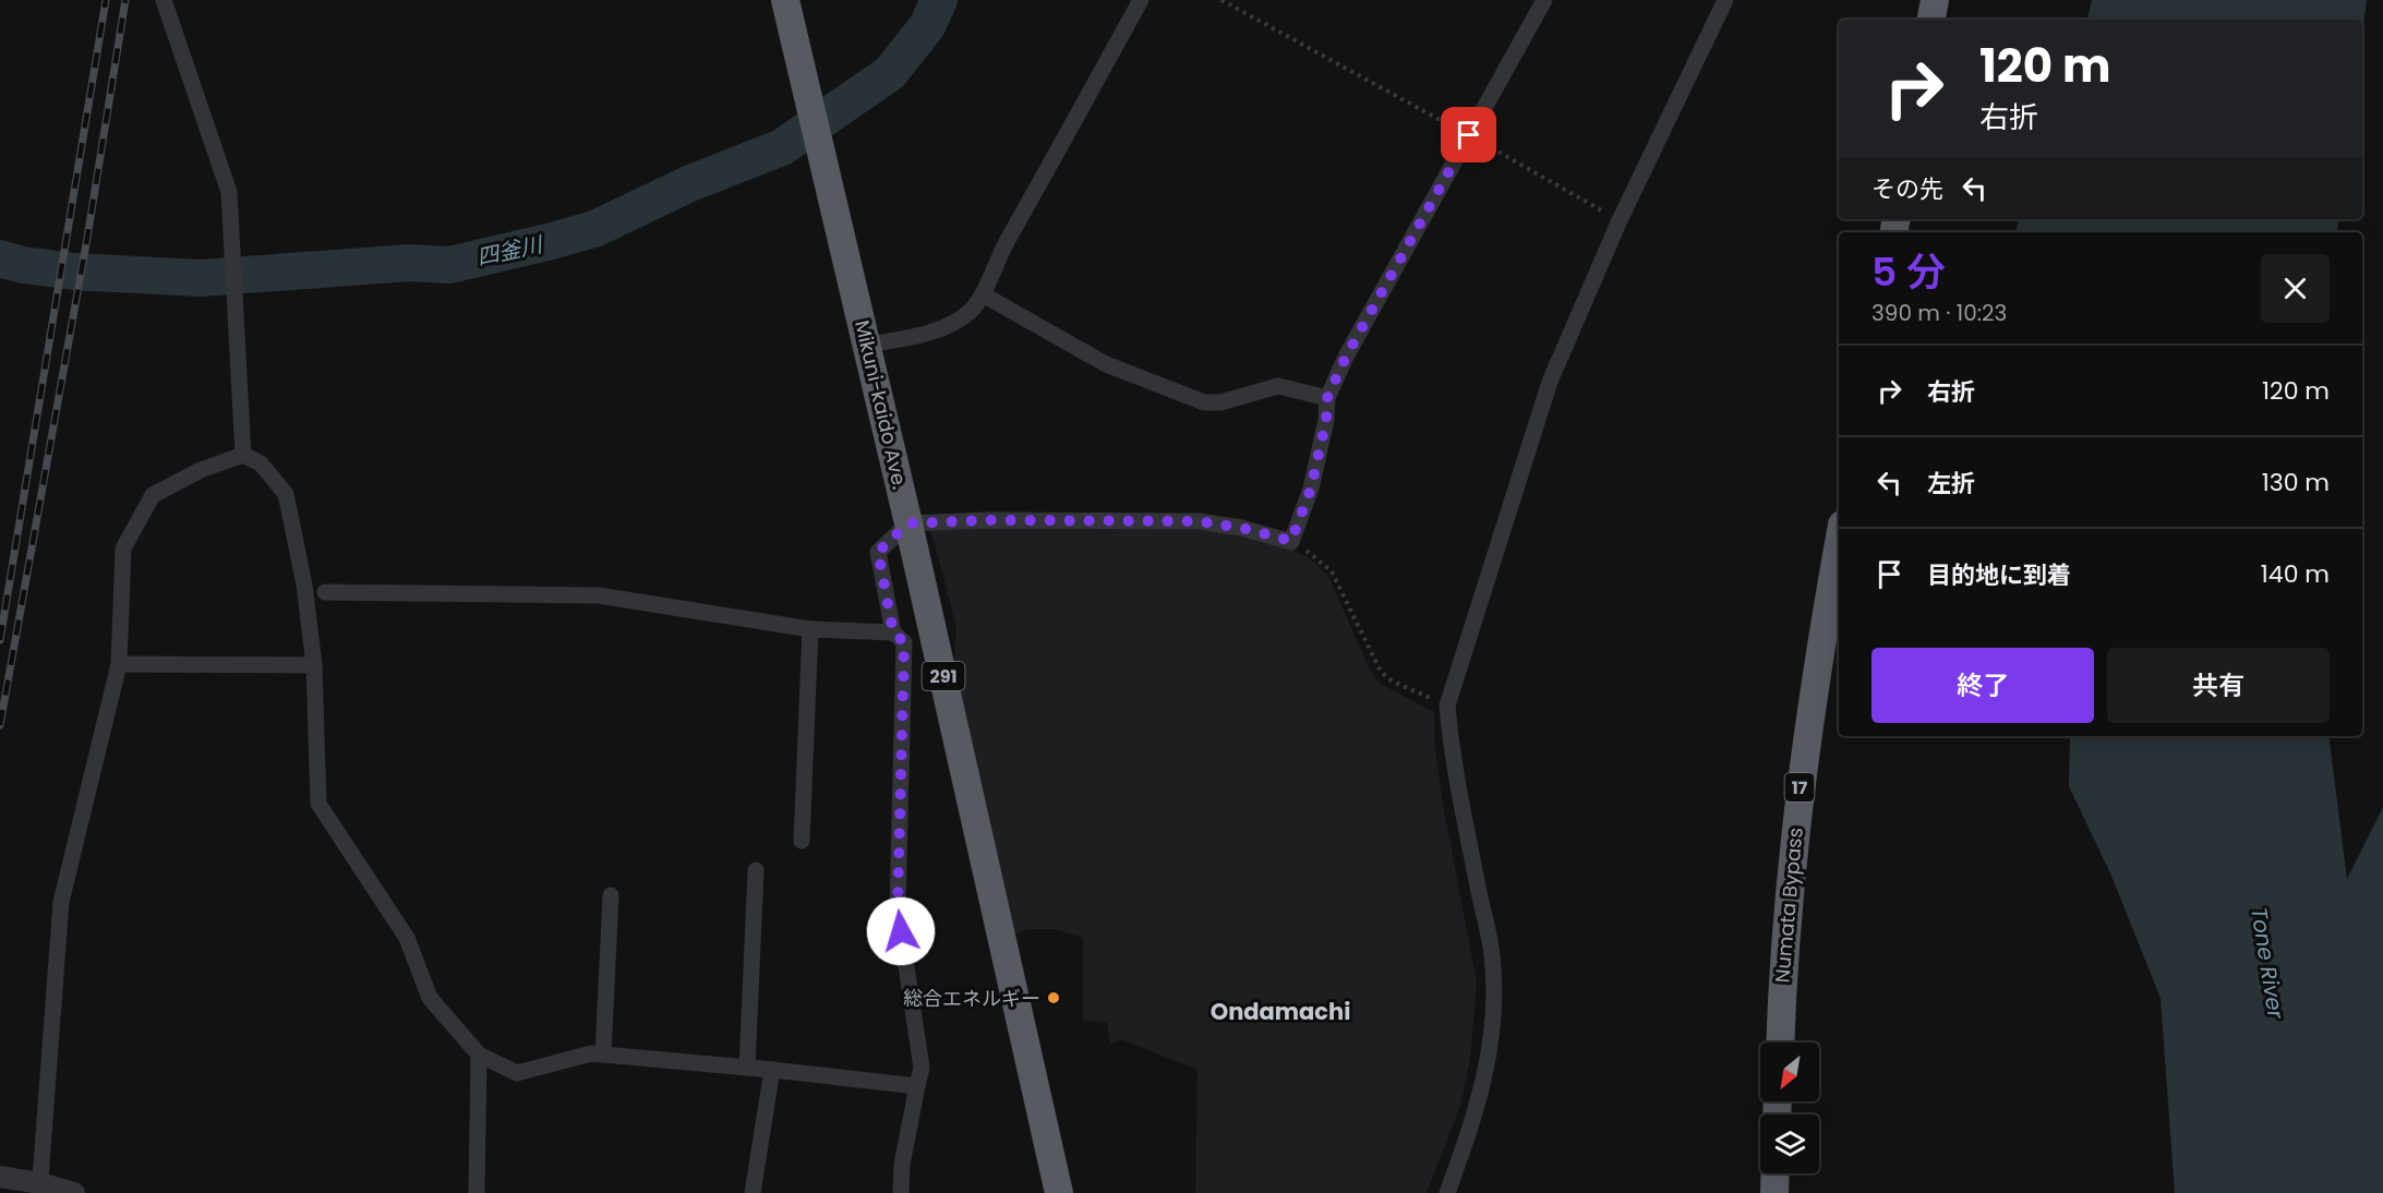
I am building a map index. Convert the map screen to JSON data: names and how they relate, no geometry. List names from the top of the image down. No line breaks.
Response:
{"streets":{"highway":["Mikuni-kaido Ave.","291","17","Numata Bypass"]},"districts":["Ondamachi"],"water":["四釜川","Tone River"],"places":["総合エネルギー"],"north":"bottom left","page":{"turn":["120 m","右折"],"then":"その先","heading":["5 分","390 m · 10:23"],"list":[{"name":"右折","value":"120 m"},{"name":"左折","value":"130 m"},{"name":"目的地に到着","value":"140 m"}],"buttons":["終了","共有"]}}
